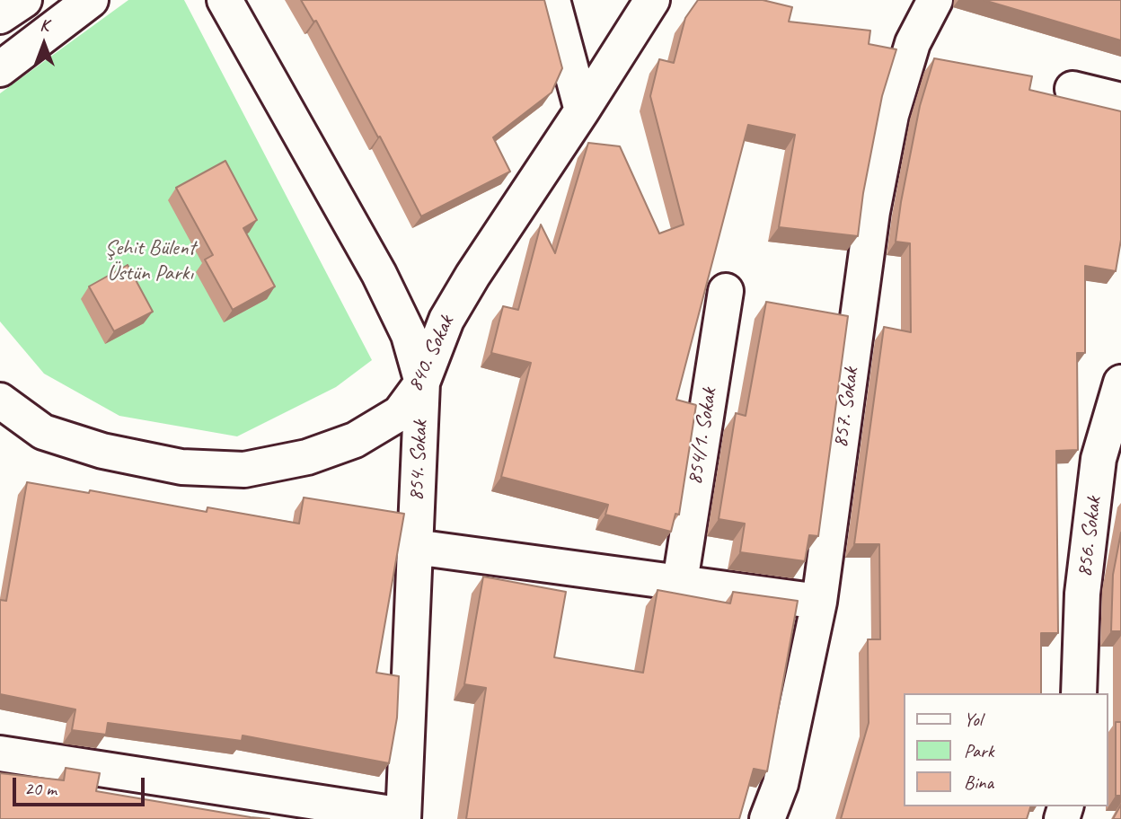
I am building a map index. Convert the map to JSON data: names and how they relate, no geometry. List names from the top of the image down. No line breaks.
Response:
{"streets":{"street":["840. Sokak","857. Sokak","854/1. Sokak","854. Sokak","856. Sokak"]},"crossings":[["840. Sokak","854. Sokak"]],"parks":["Şehit Bülent Üstün Parkı"],"legend":["Yol","Park","Bina"],"scale_bar":"20 m","north":"top"}
